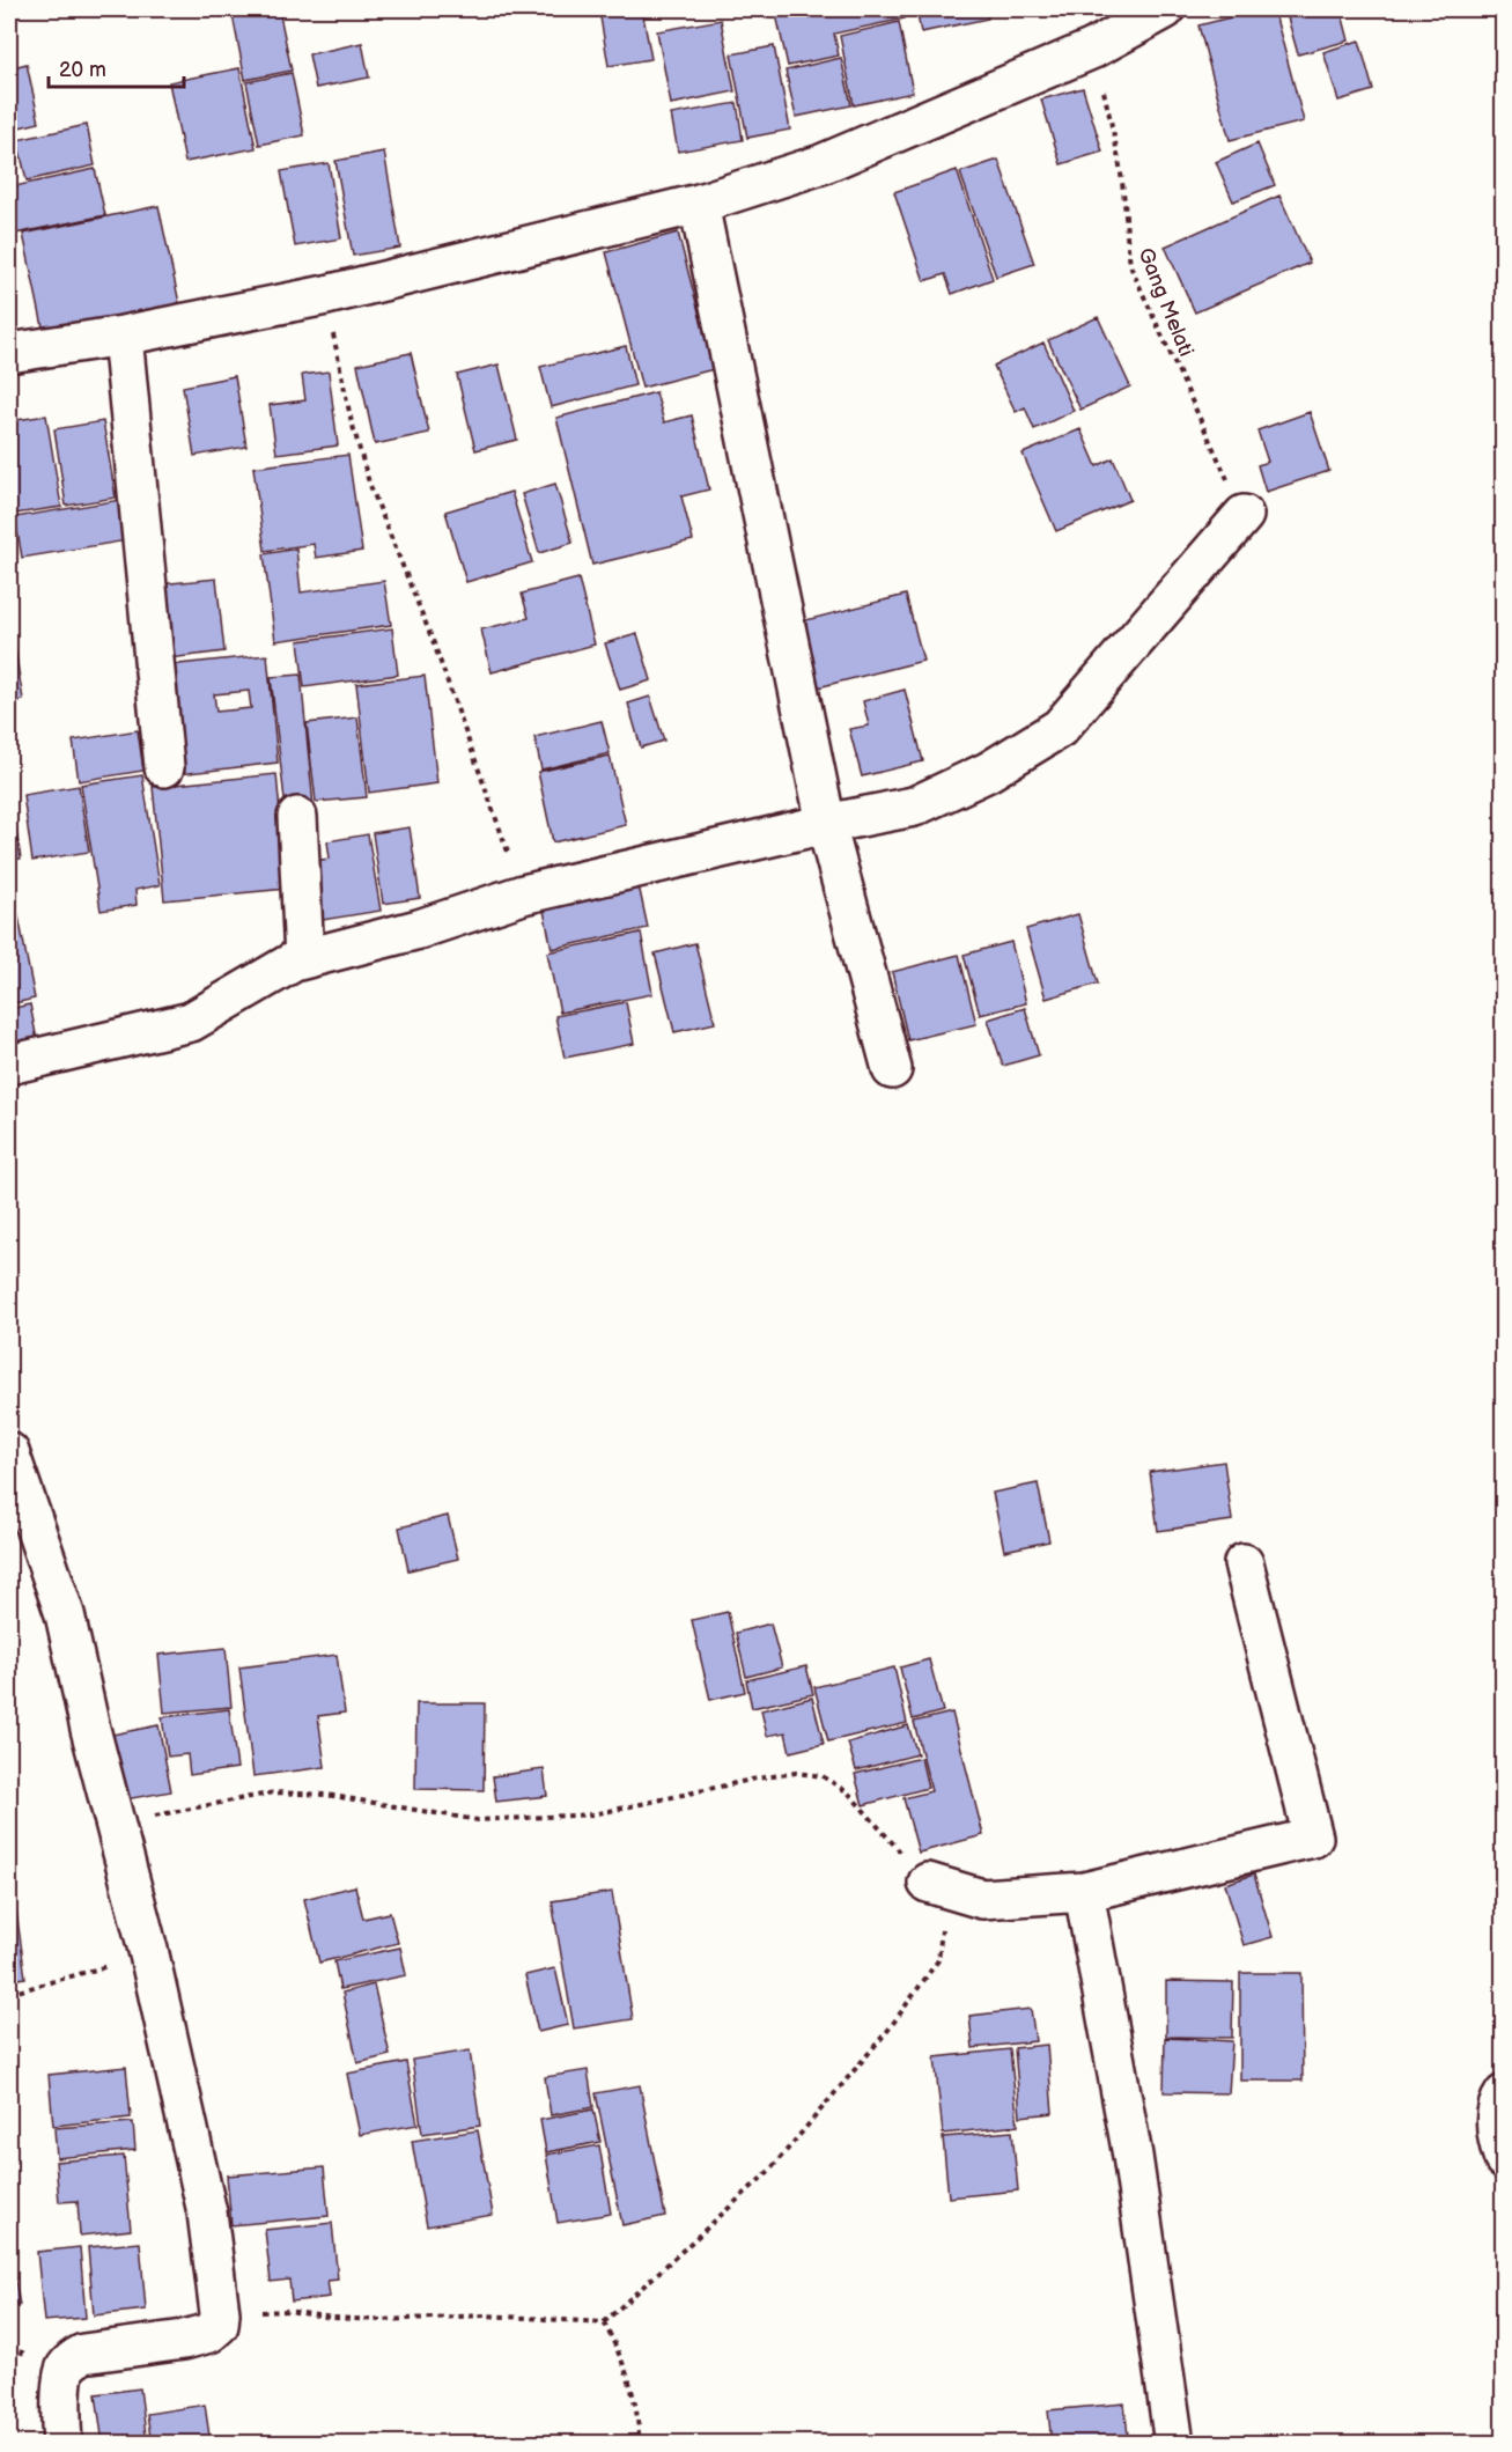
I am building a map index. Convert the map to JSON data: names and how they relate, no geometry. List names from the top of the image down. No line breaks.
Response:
{"streets":{"path":["Gang Melati"]},"scale_bar":"20 m"}
